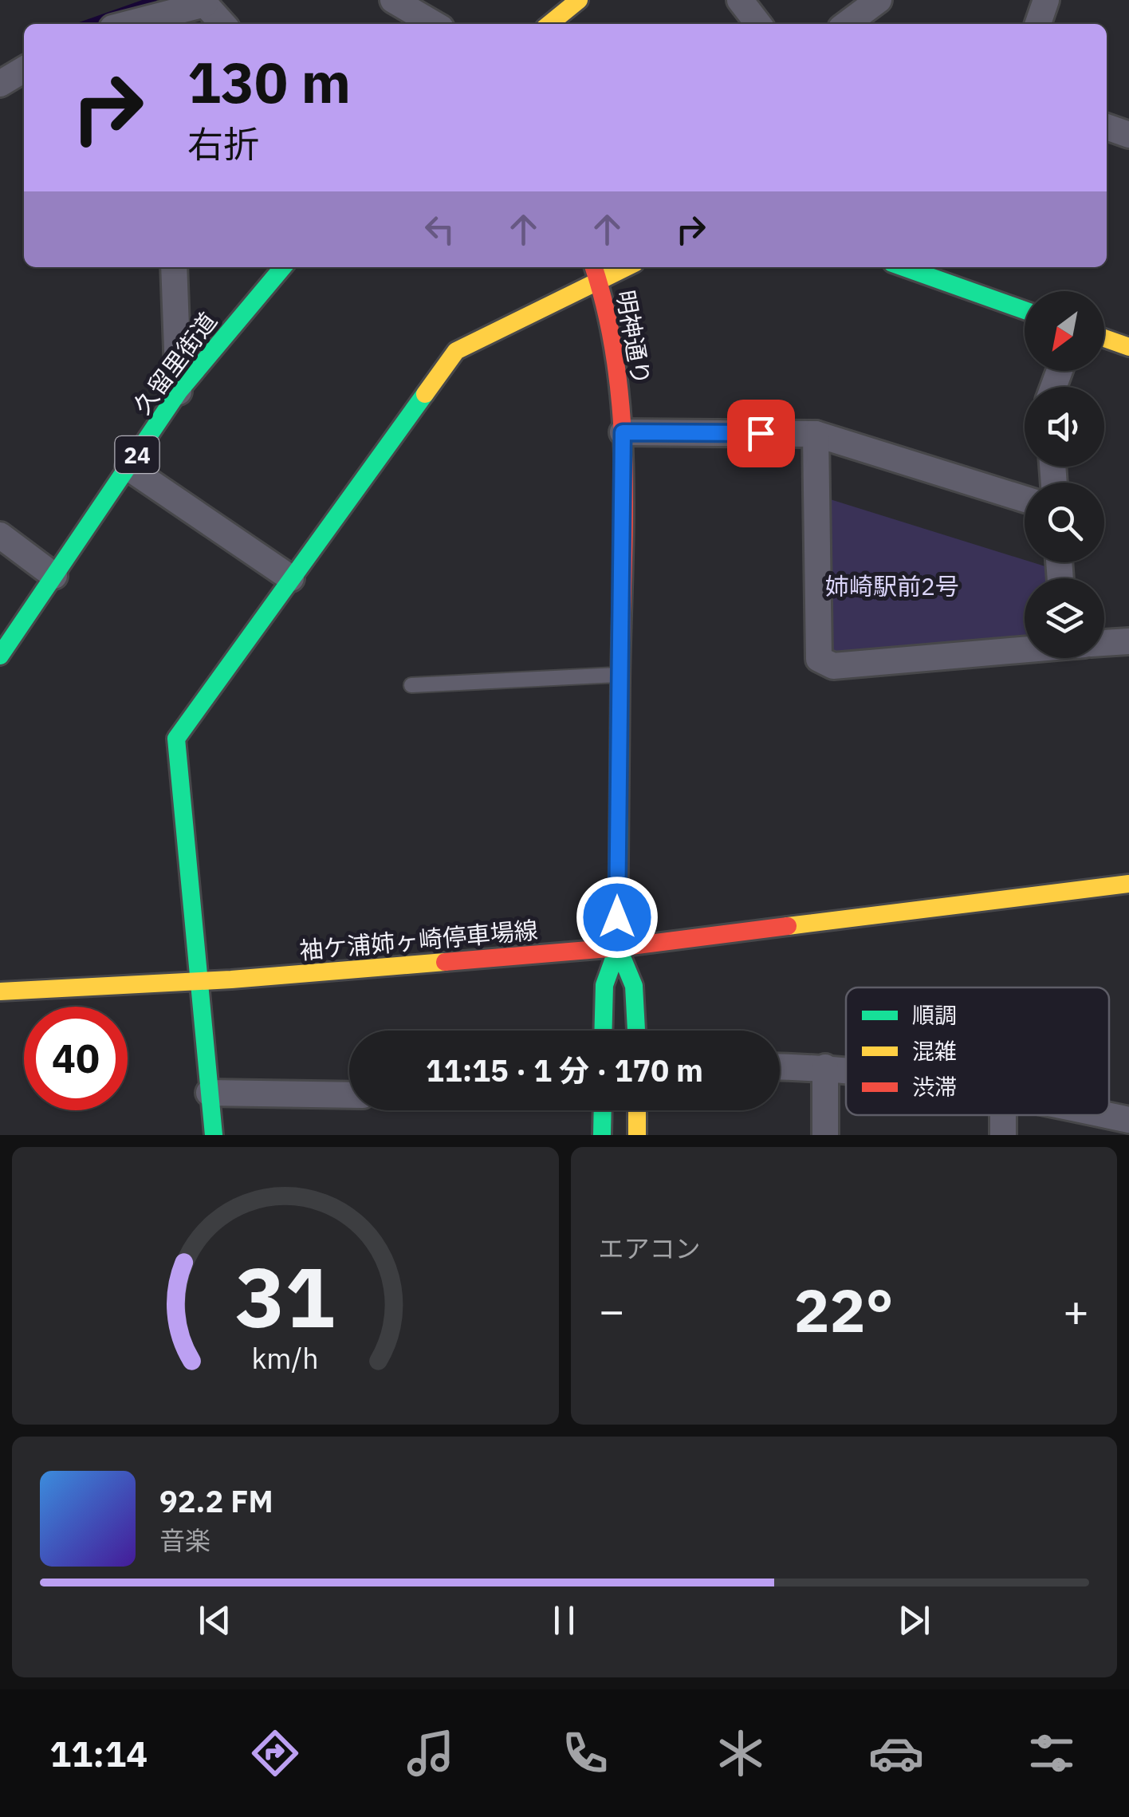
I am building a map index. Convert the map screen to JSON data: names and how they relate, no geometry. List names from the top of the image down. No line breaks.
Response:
{"streets":{"street":["明神通り","久留里街道","24","袖ケ浦姉ヶ崎停車場線"]},"crossings":[["明神通り","袖ケ浦姉ヶ崎停車場線"]],"parks":["姉崎駅前2号"],"legend":["順調","混雑","渋滞"],"north":"bottom left","page":{"turn":["130 m","右折"],"limit":"40","trip":"11:15 · 1 分 · 170 m","tile":"エアコン","heat":["−","22°","+"],"song":["92.2 FM","音楽"],"tabs":"11:14","gauge":["31","km/h"]}}
